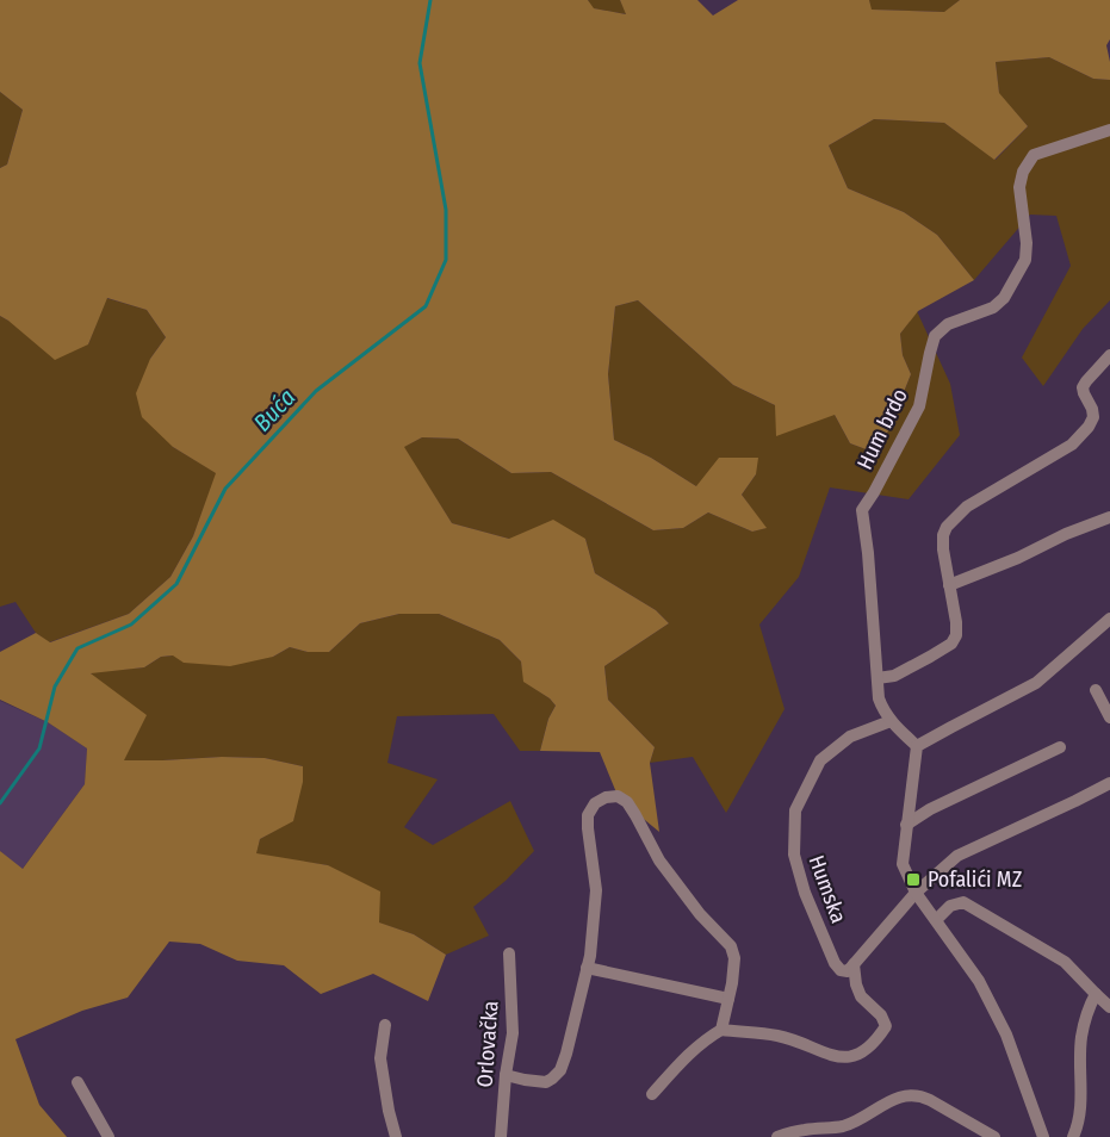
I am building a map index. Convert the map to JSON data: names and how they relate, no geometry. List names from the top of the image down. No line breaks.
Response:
{"streets":{"street":["Hum brdo","Humska","Orlovačka"]},"crossings":[["Hum brdo","Humska"]],"water":["Buća"],"places":{"transit":["Pofalići MZ"]}}
